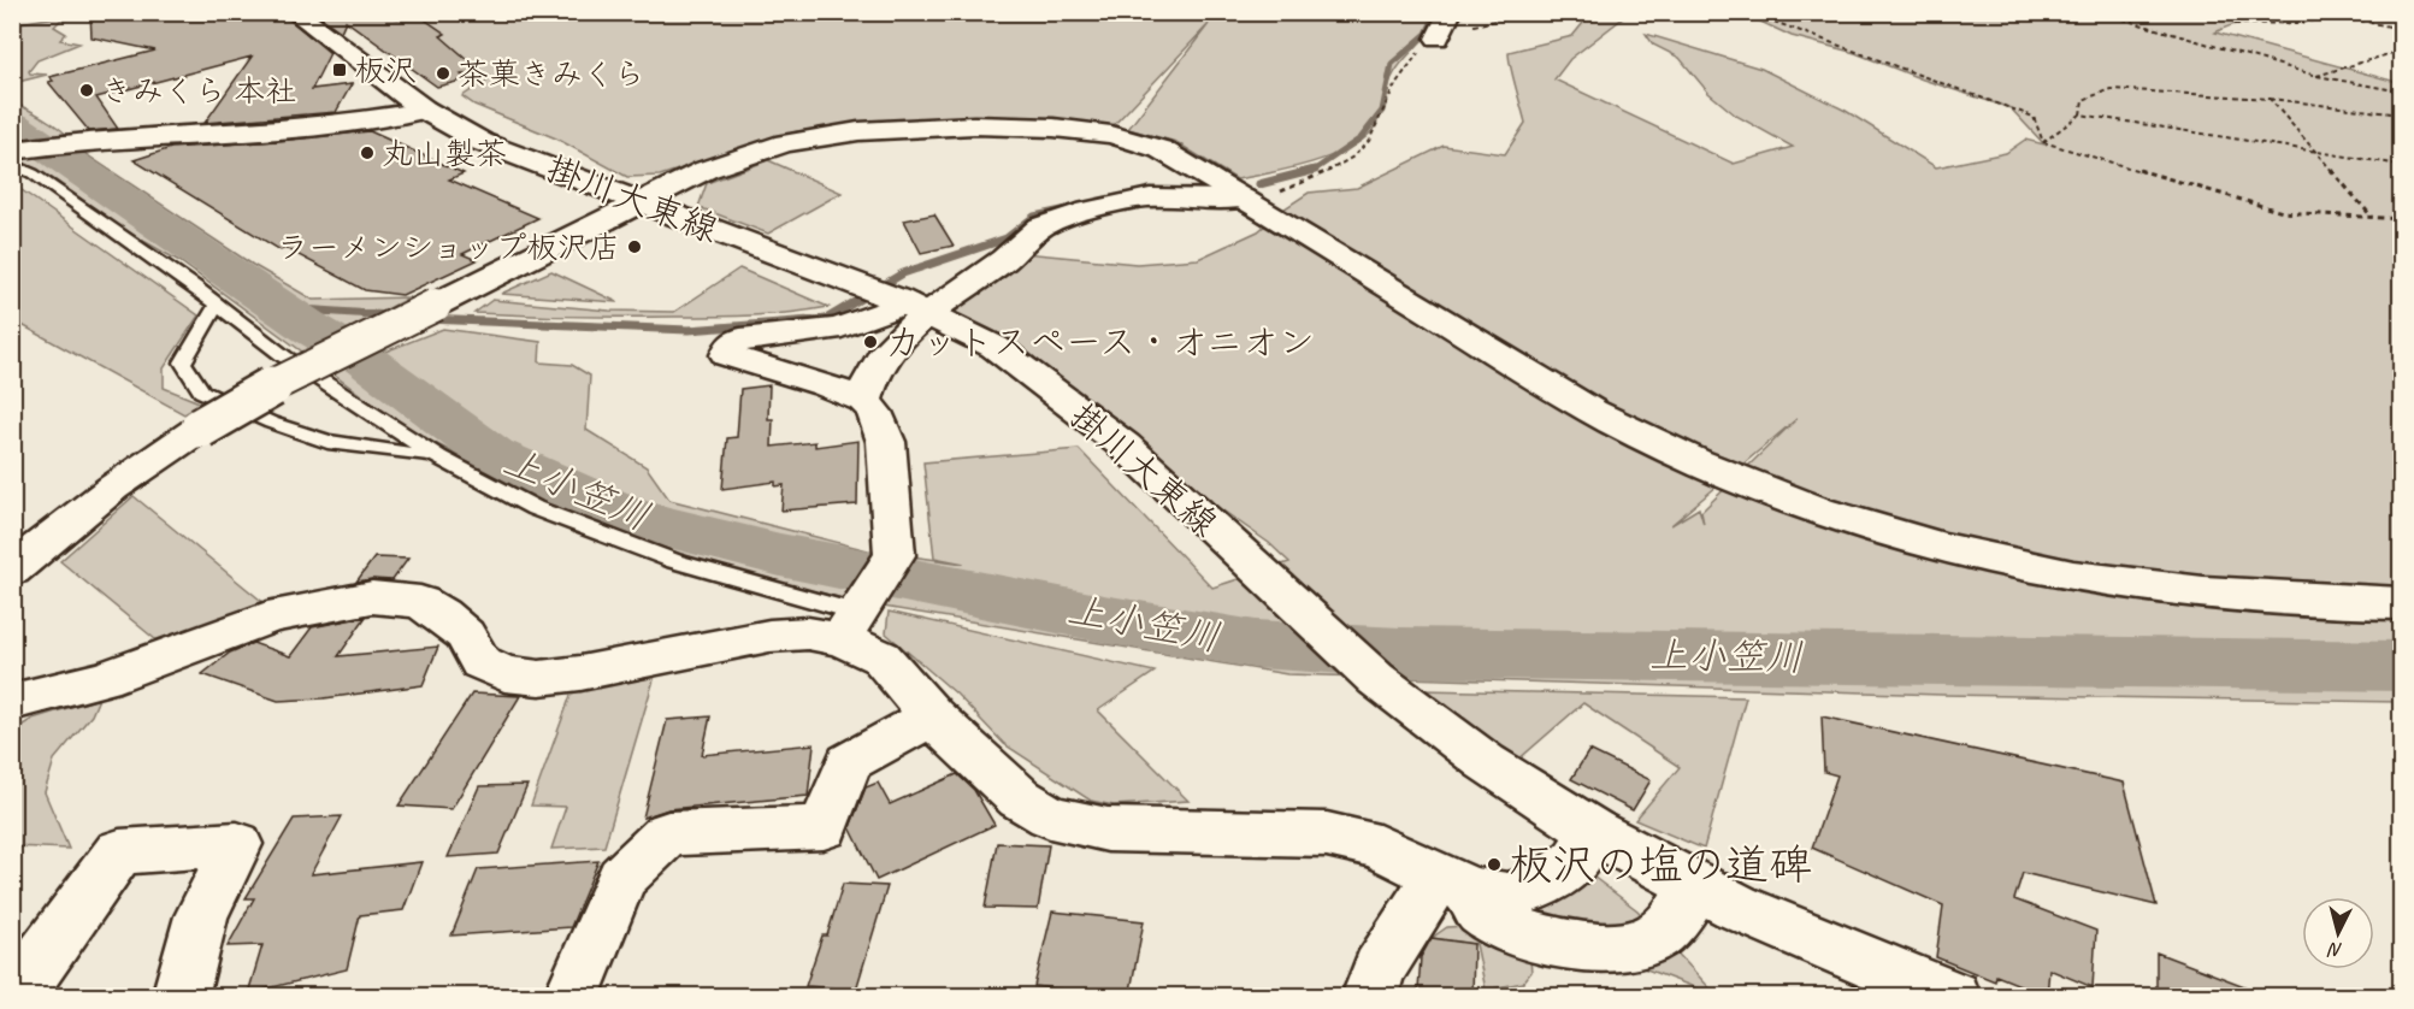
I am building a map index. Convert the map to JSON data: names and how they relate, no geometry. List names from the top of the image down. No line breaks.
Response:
{"streets":{"street":["掛川大東線"]},"water":["上小笠川"],"places":{"transit":["板沢"],"other":["茶菓きみくら","きみくら 本社","丸山製茶","ラーメンショップ板沢店","カットスペース・オニオン","板沢の塩の道碑"]},"north":"bottom"}
